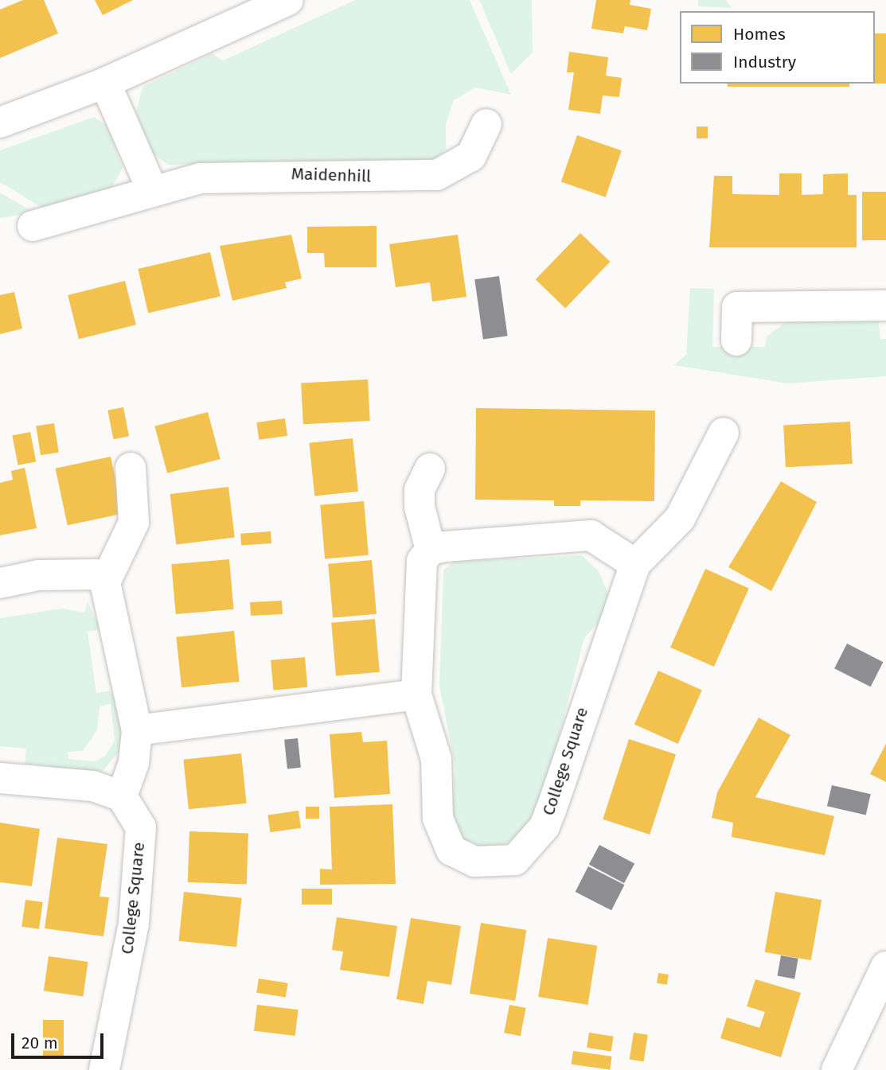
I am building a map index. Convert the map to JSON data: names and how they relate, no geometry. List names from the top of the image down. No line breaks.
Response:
{"streets":{"street":["Maidenhill","College Square"]},"legend":["Homes","Industry"],"scale_bar":"20 m"}
